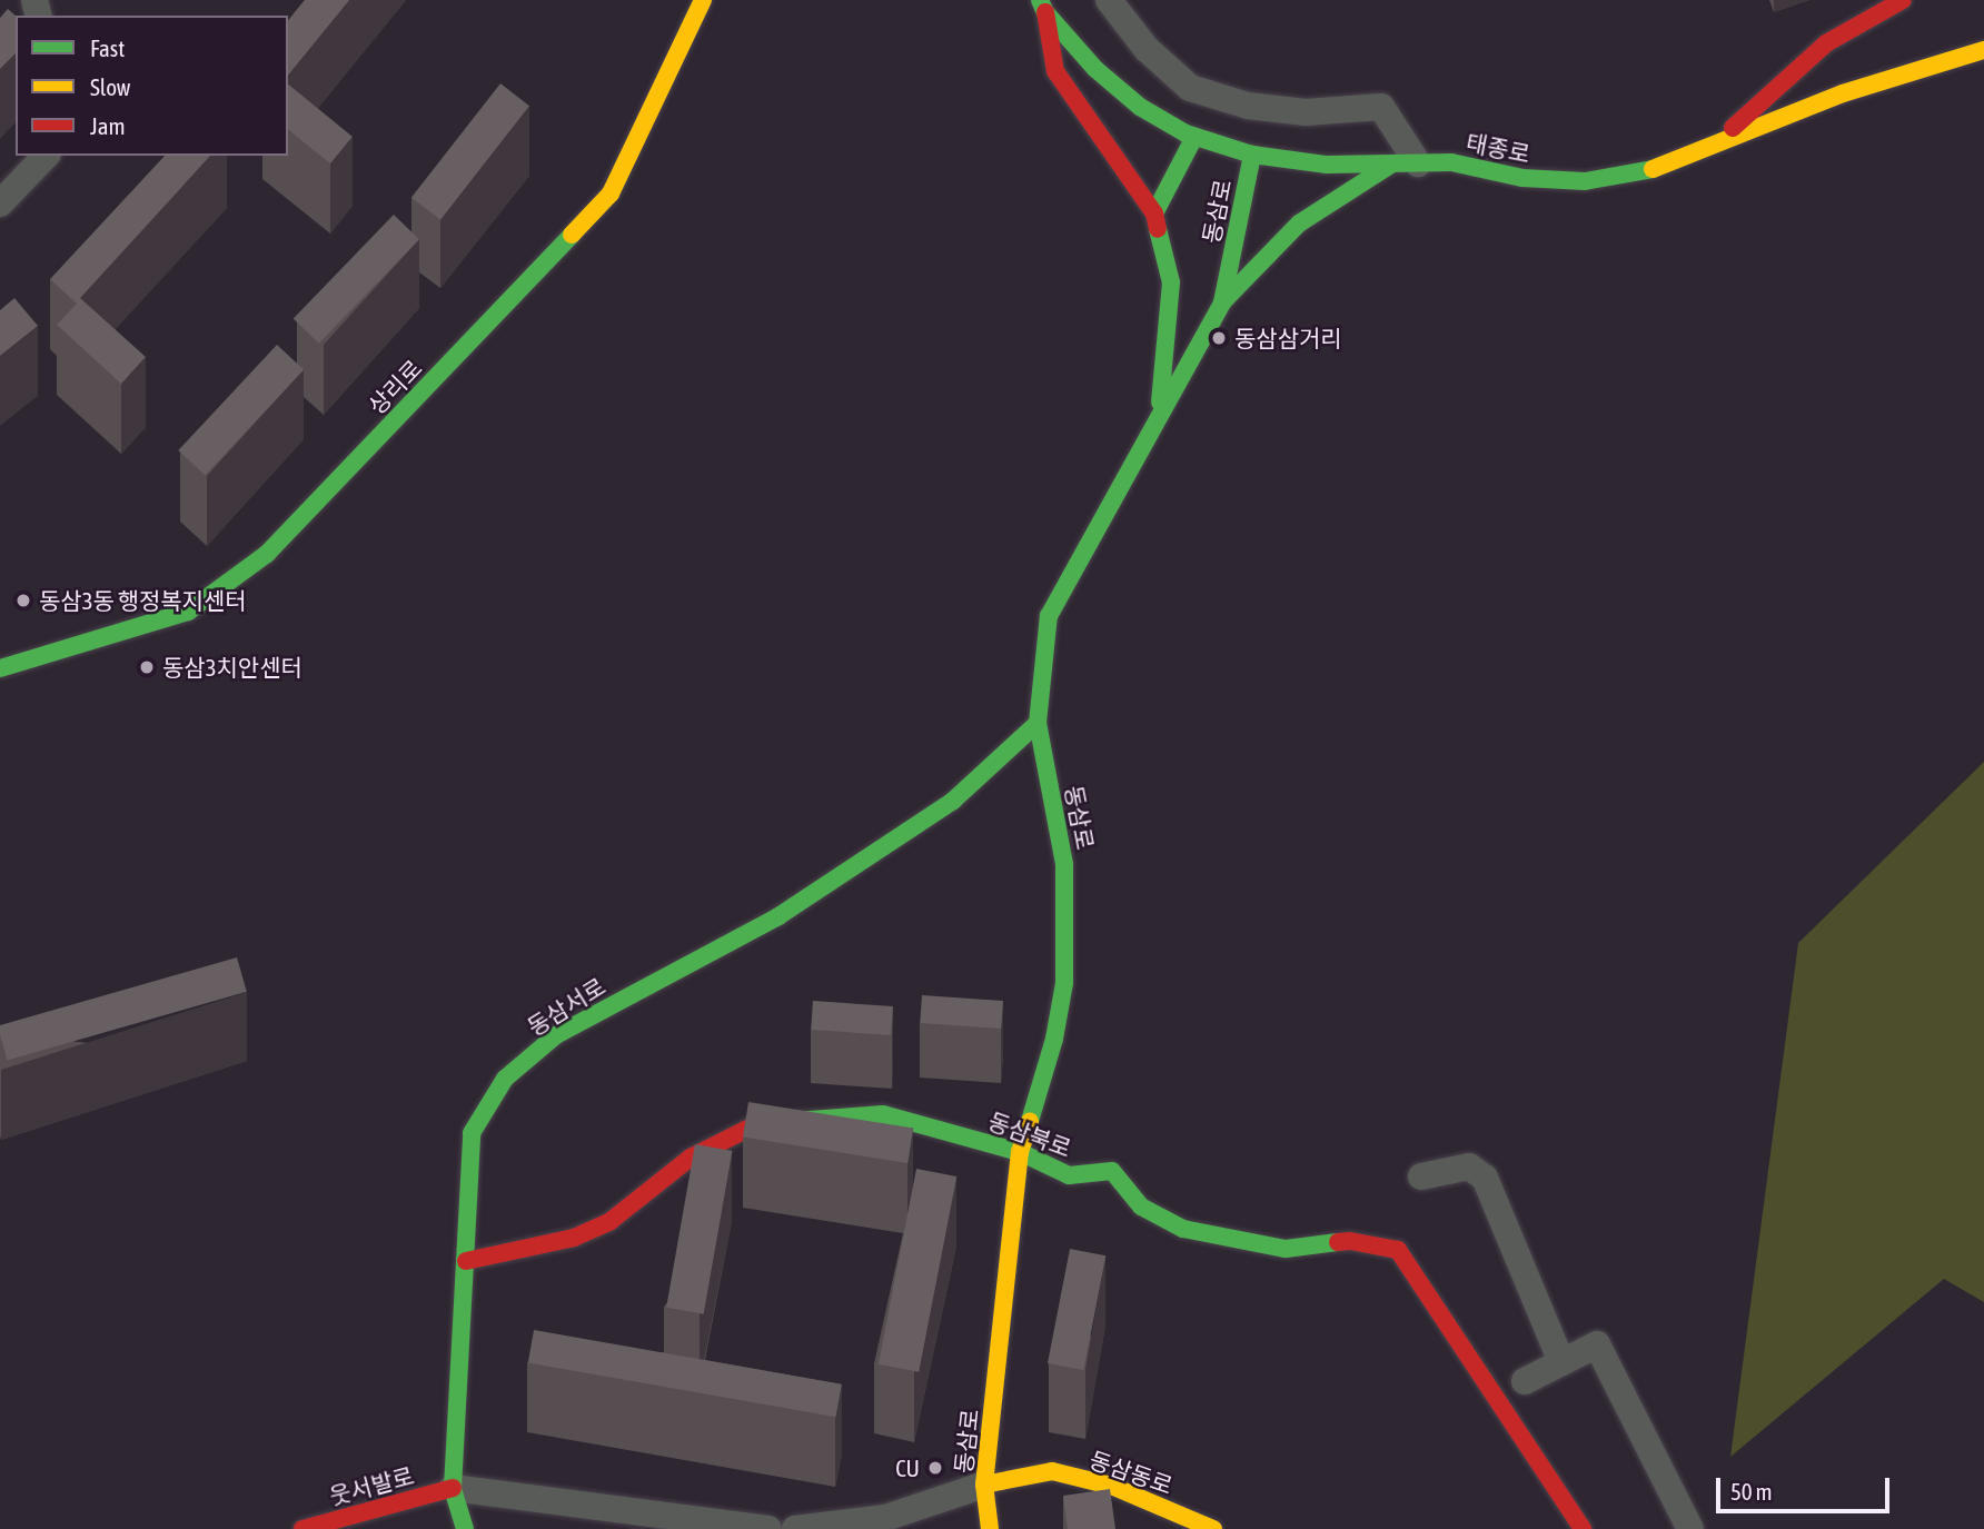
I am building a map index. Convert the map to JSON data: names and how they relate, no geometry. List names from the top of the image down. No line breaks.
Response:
{"streets":{"street":["태종로","동삼로","상리로","동삼서로","동삼북로","동삼동로","웃서발로"]},"crossings":[["태종로","동삼로"],["동삼로","동삼서로"],["동삼로","동삼북로"],["동삼로","동삼동로"],["동삼서로","동삼북로"],["동삼서로","웃서발로"]],"places":["동삼삼거리","동삼3동 행정복지센터","동삼3치안센터","CU"],"legend":["Fast","Slow","Jam"],"scale_bar":"50 m"}
